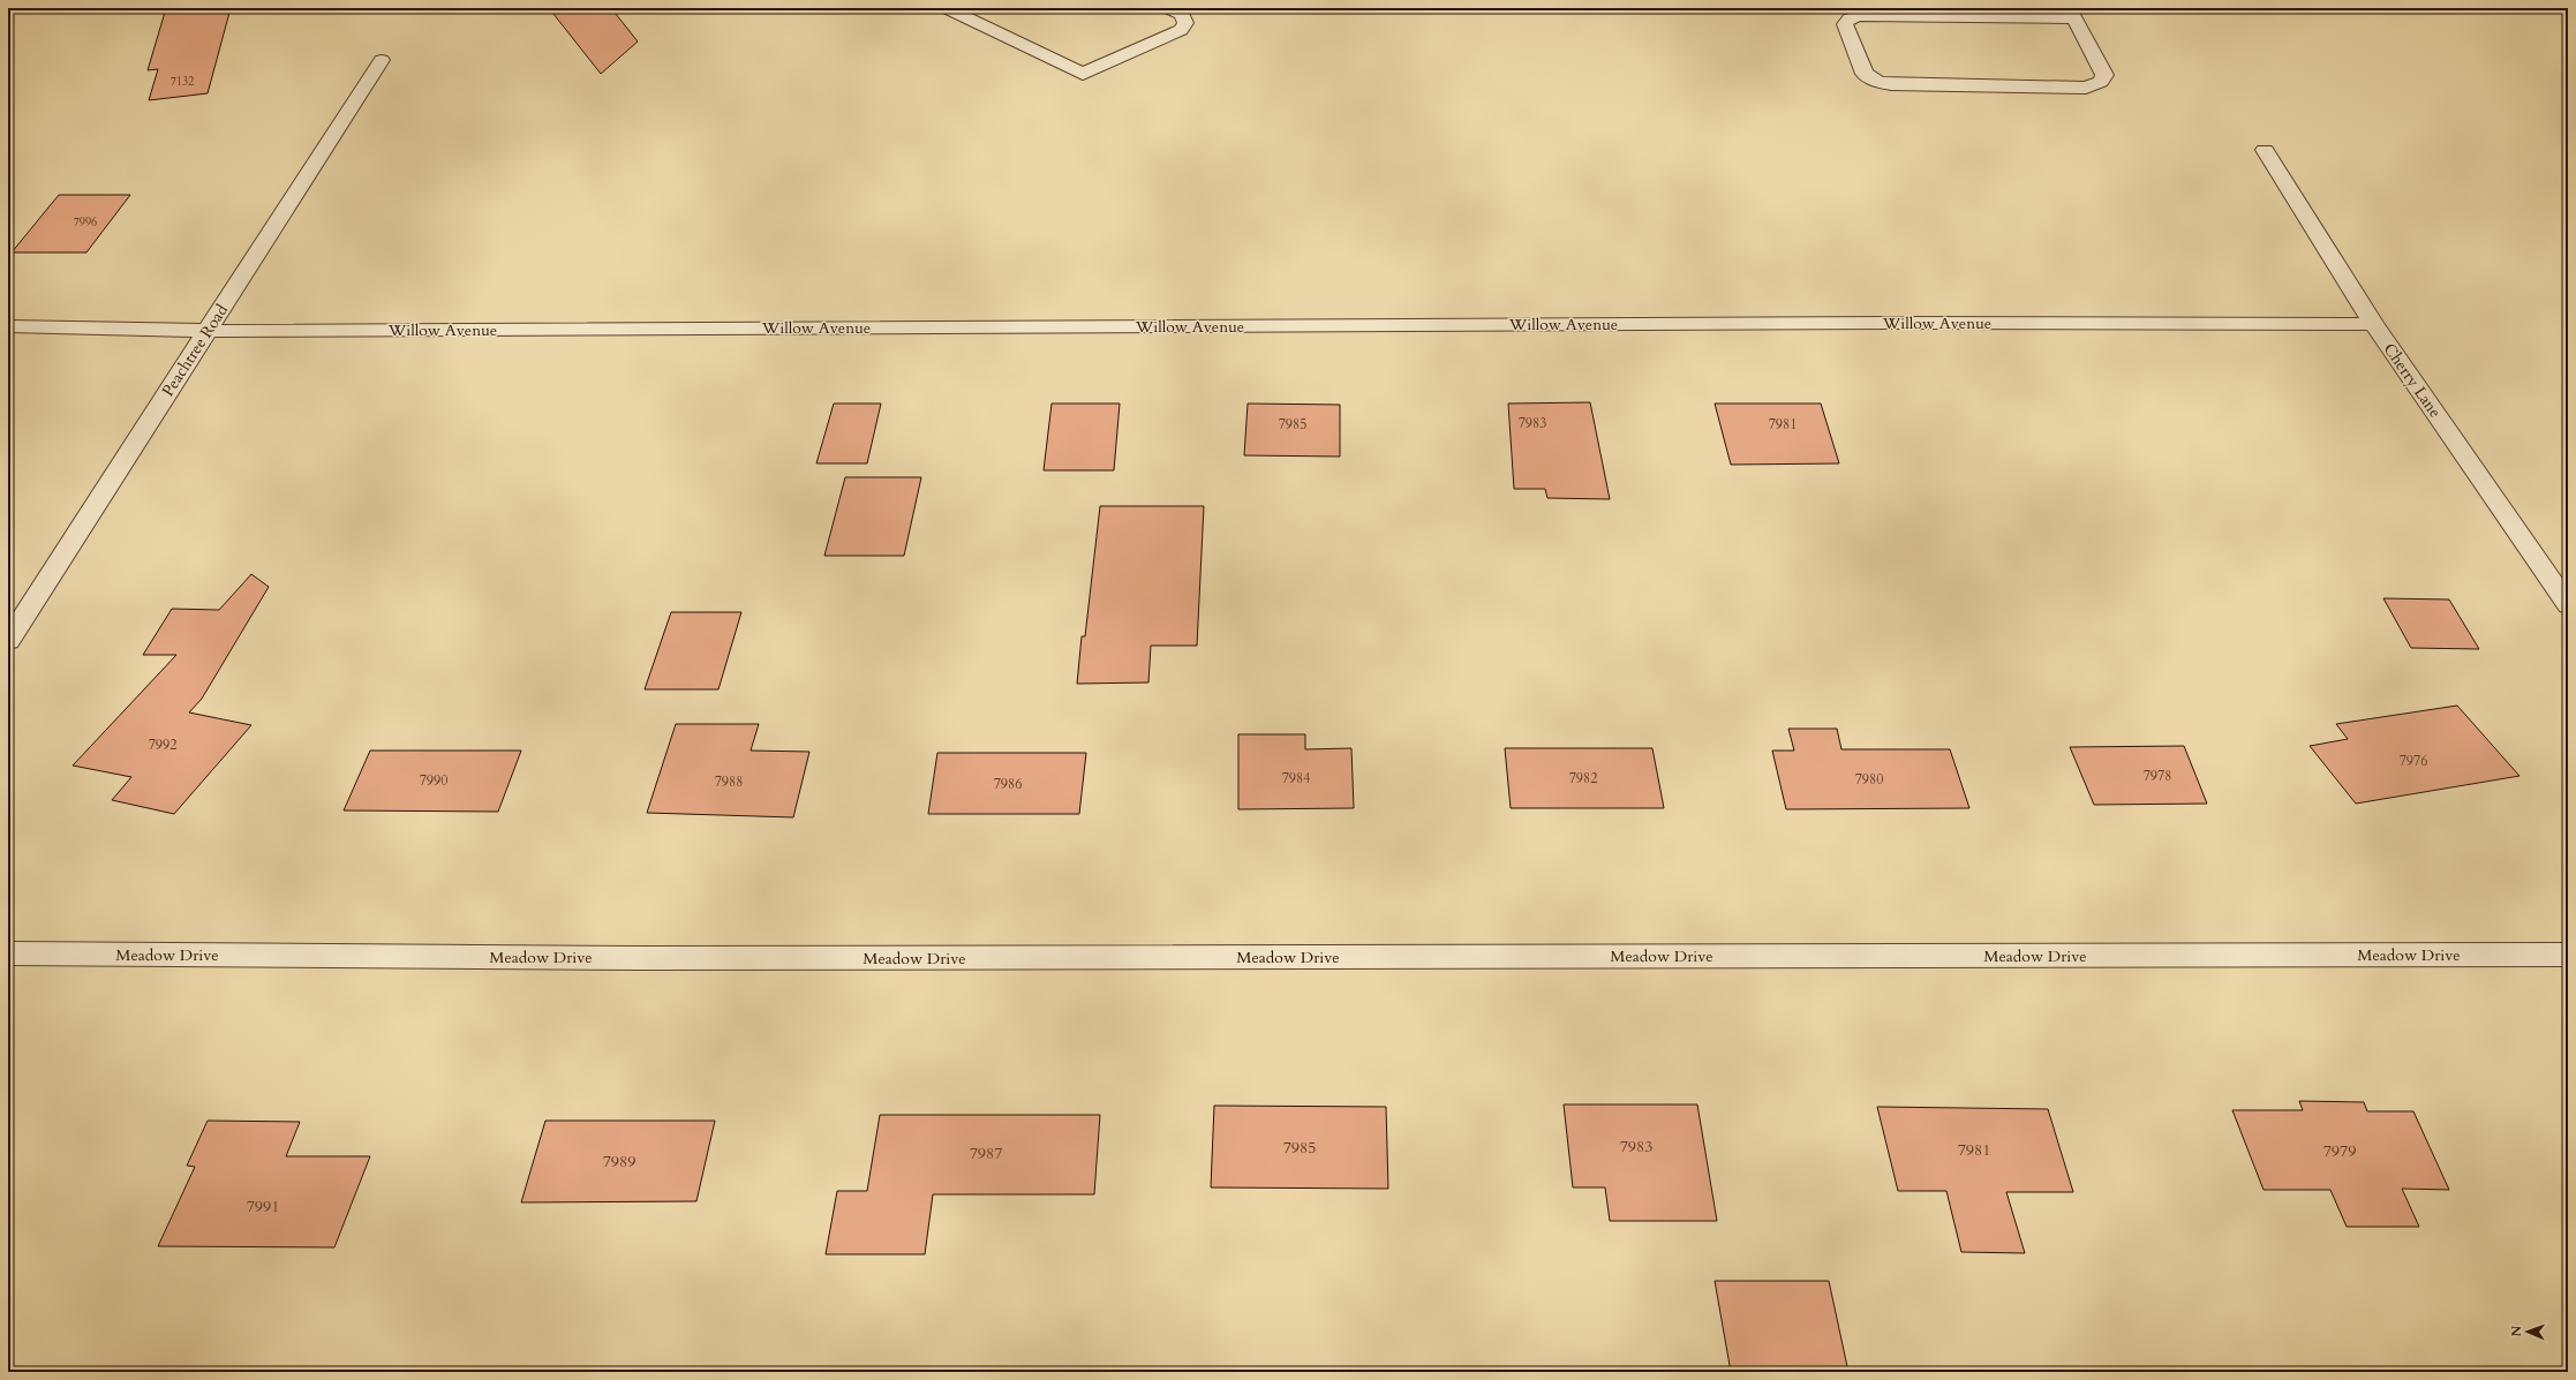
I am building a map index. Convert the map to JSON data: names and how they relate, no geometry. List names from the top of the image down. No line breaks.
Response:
{"streets":{"street":["Willow Avenue","Peachtree Road","Cherry Lane","Meadow Drive"]},"crossings":[["Willow Avenue","Peachtree Road"],["Willow Avenue","Cherry Lane"]],"house_numbers":["7132","7996","7983","7985","7981","7992","7976","7978","7984","7982","7980","7990","7988","7986","7983","7985","7981","7979","7987","7989","7991"],"north":"left"}
